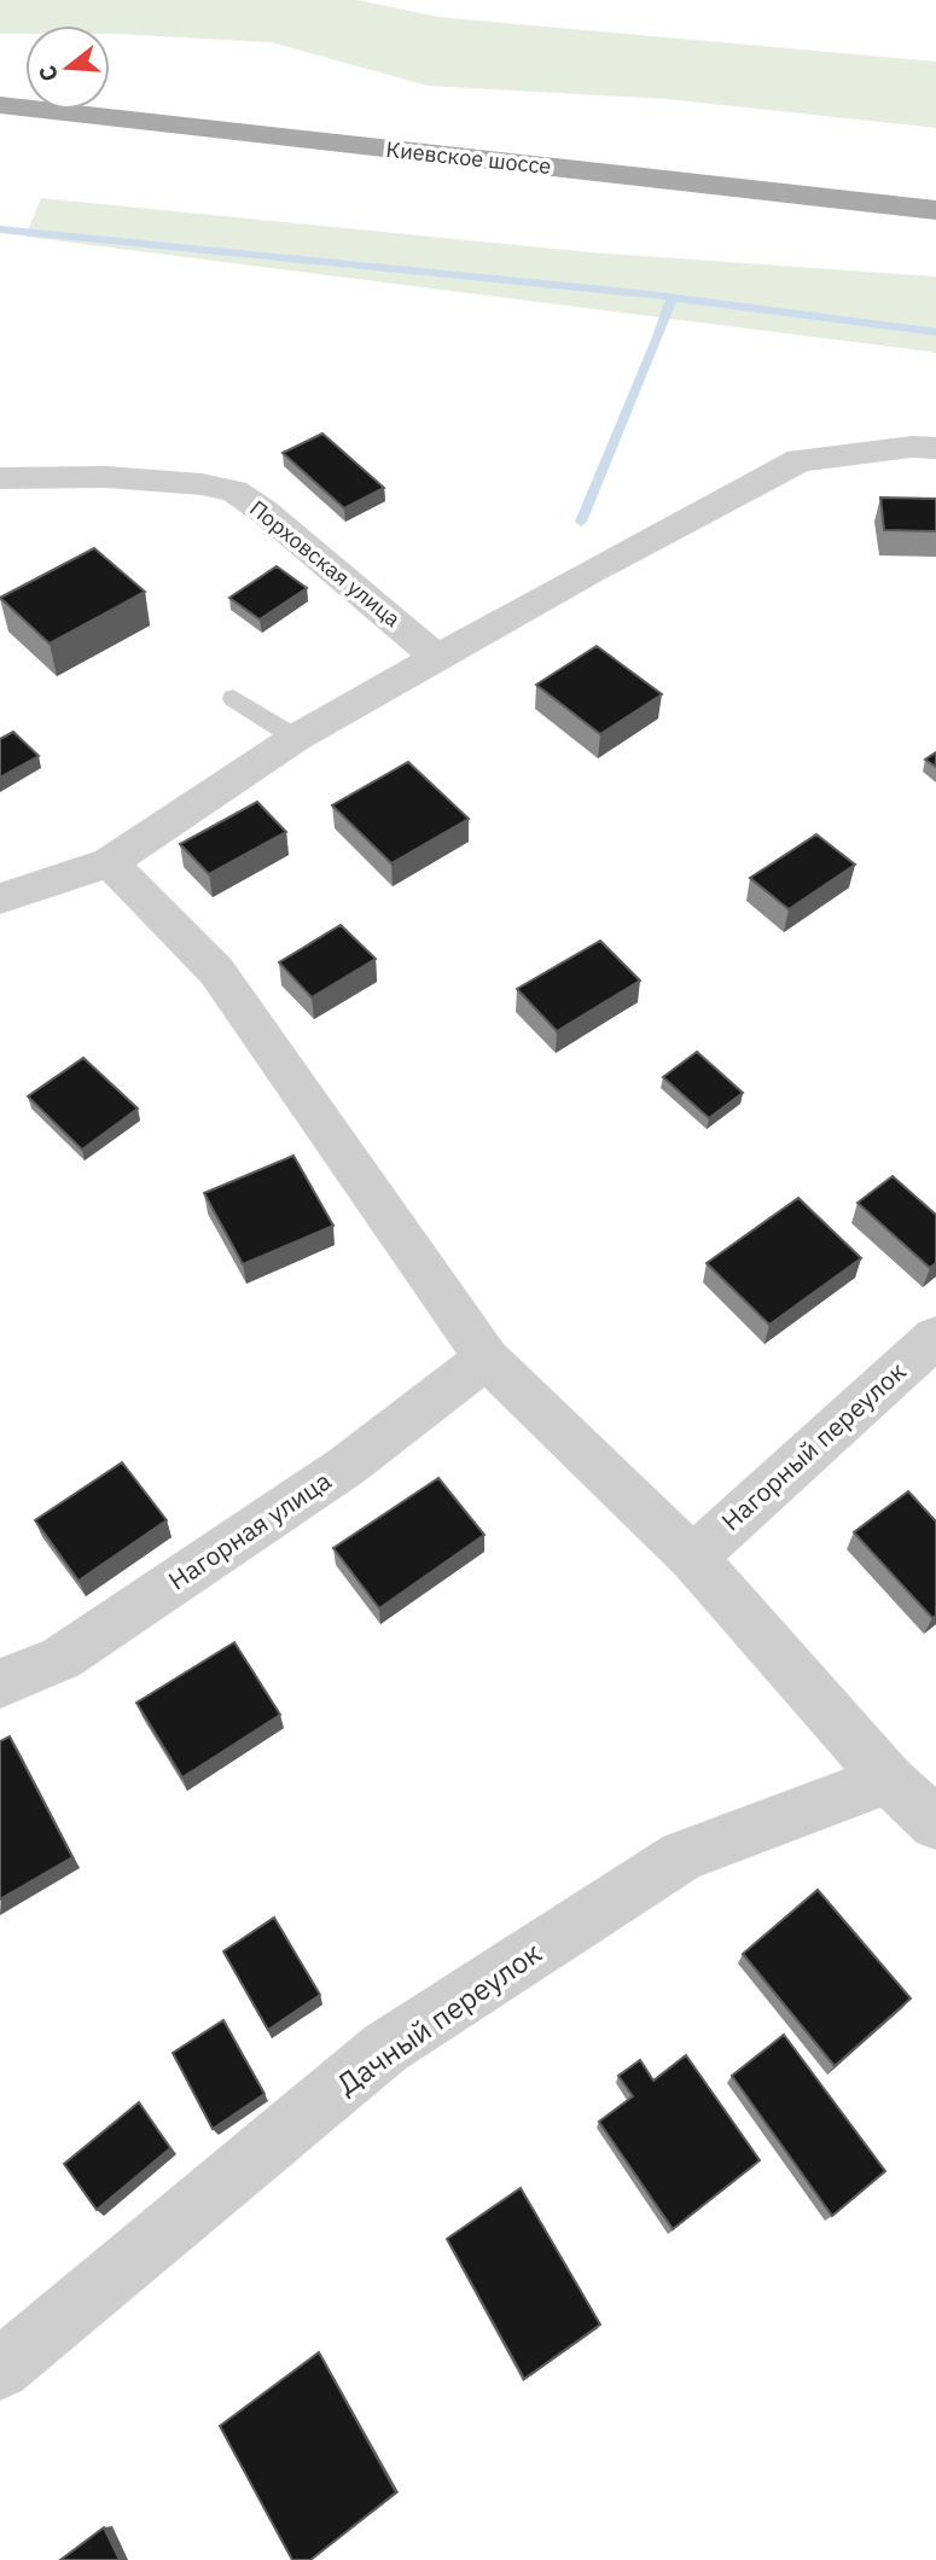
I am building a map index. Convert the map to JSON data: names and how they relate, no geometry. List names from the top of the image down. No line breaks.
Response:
{"streets":{"main road":["Киевское шоссе"],"street":["Порховская улица","Нагорный переулок","Нагорная улица","Дачный переулок"]},"north":"left"}
